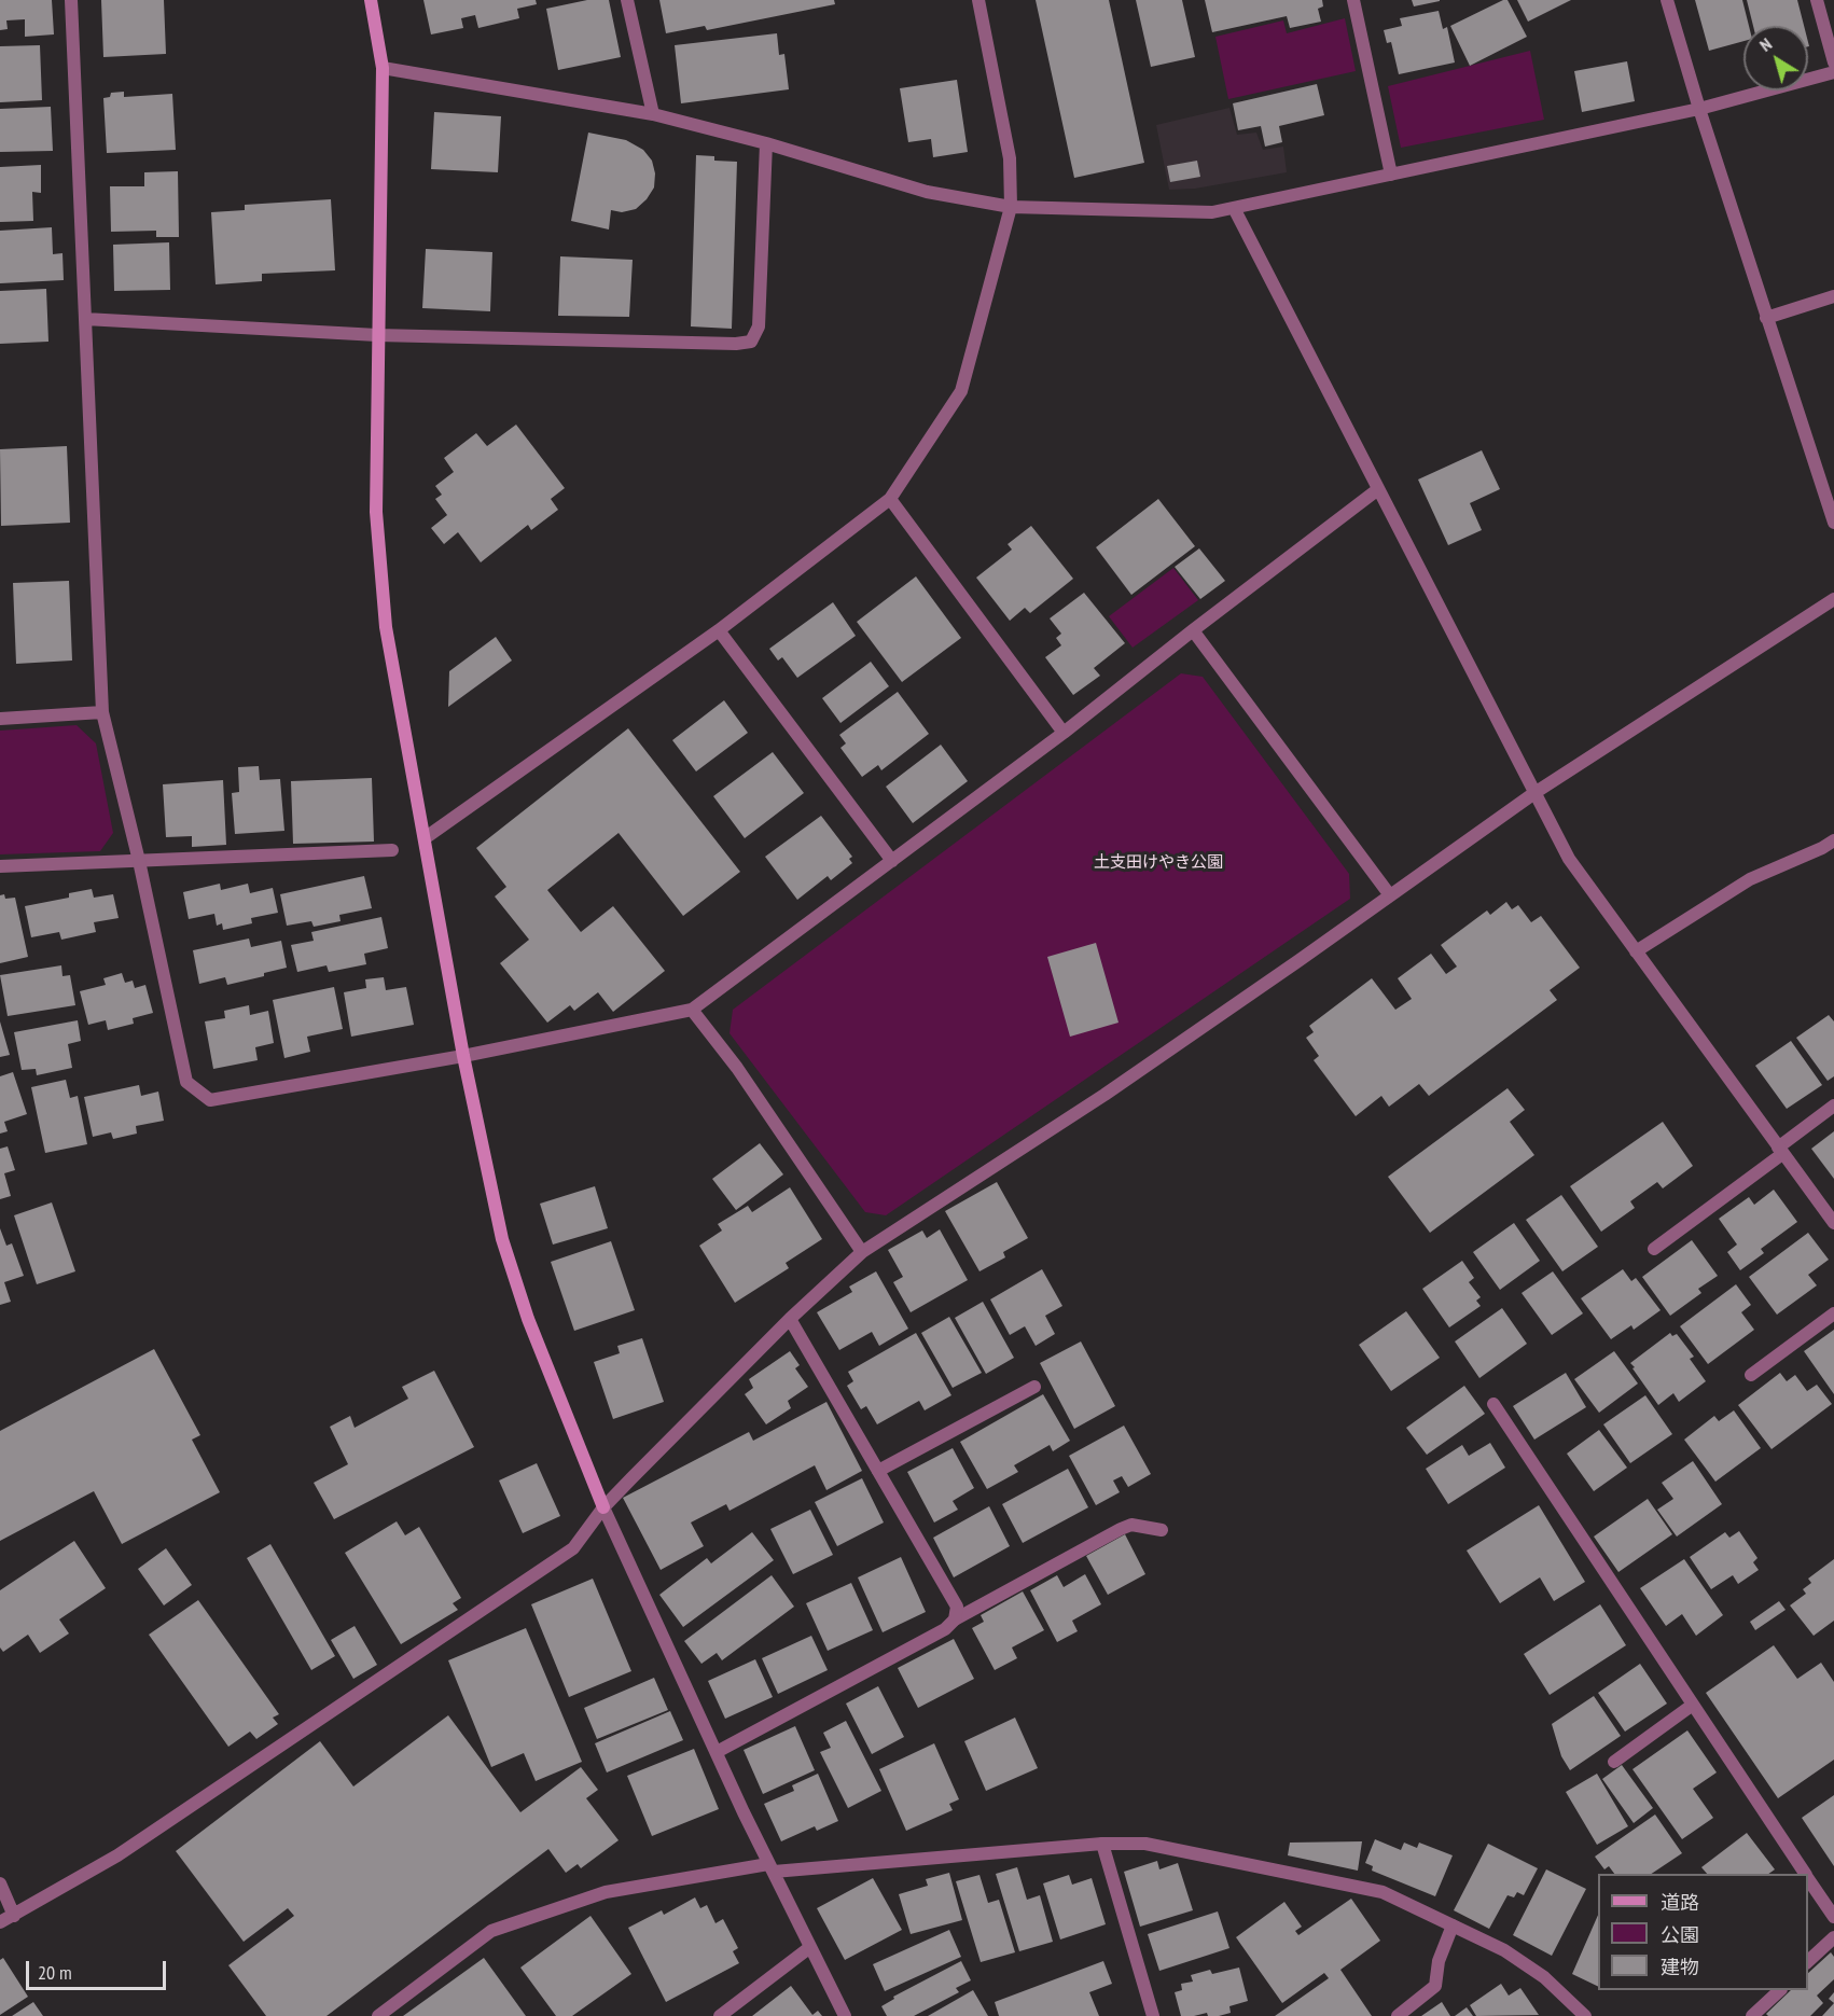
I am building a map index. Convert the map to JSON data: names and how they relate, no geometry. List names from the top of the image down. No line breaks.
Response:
{"parks":["土支田けやき公園"],"legend":["道路","公園","建物"],"scale_bar":"20 m","north":"top left"}
